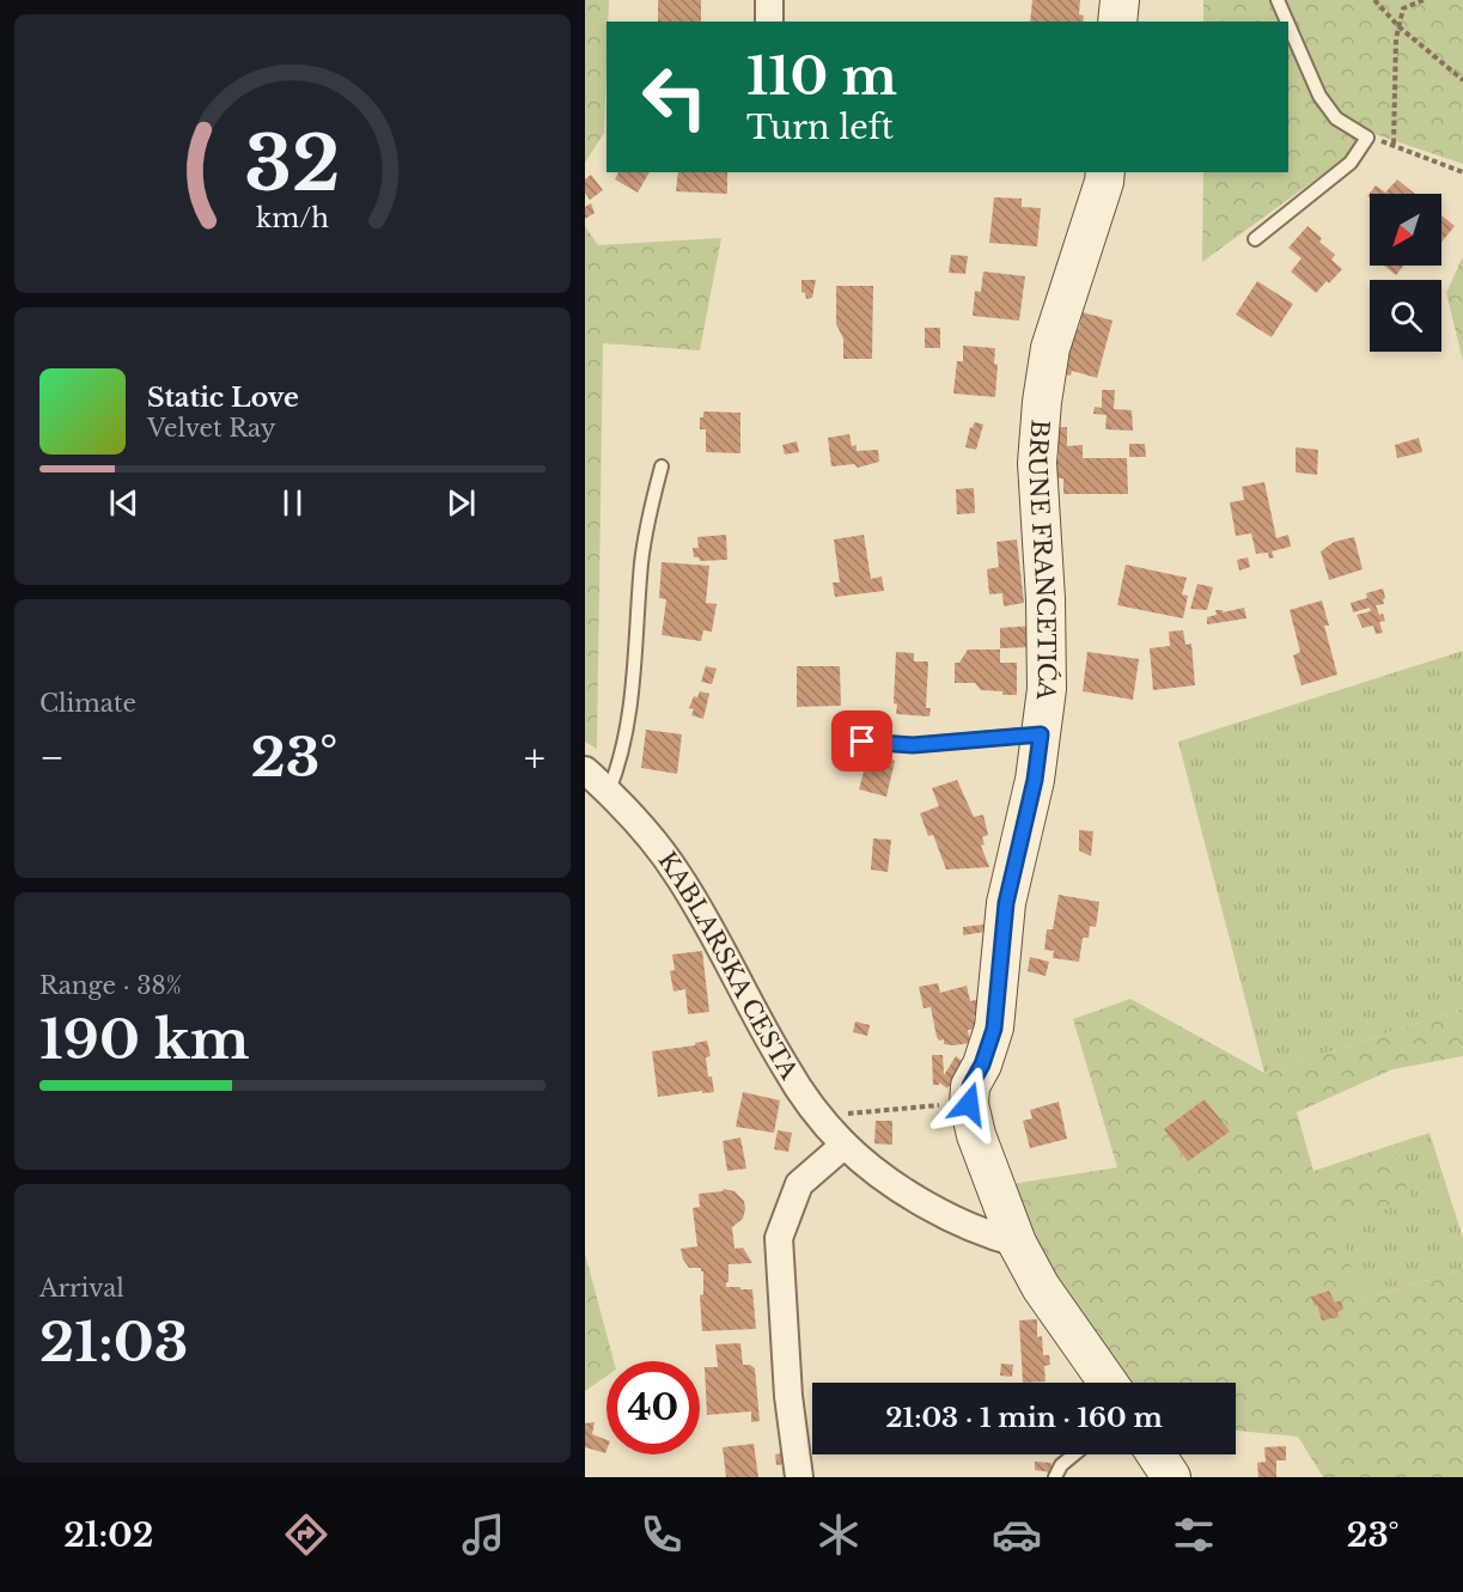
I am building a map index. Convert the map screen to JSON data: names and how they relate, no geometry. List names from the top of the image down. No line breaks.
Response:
{"streets":{"street":["BRUNE FRANCETIĆA","KABLARSKA CESTA"]},"north":"bottom left","page":{"turn":["110 m","Turn left"],"song":["Static Love","Velvet Ray"],"tile":["Climate",["Range · 38%","190 km"],["Arrival","21:03"]],"heat":["−","23°","+"],"limit":"40","trip":"21:03 · 1 min · 160 m","tabs":["21:02","23°"],"gauge":["32","km/h"]}}
